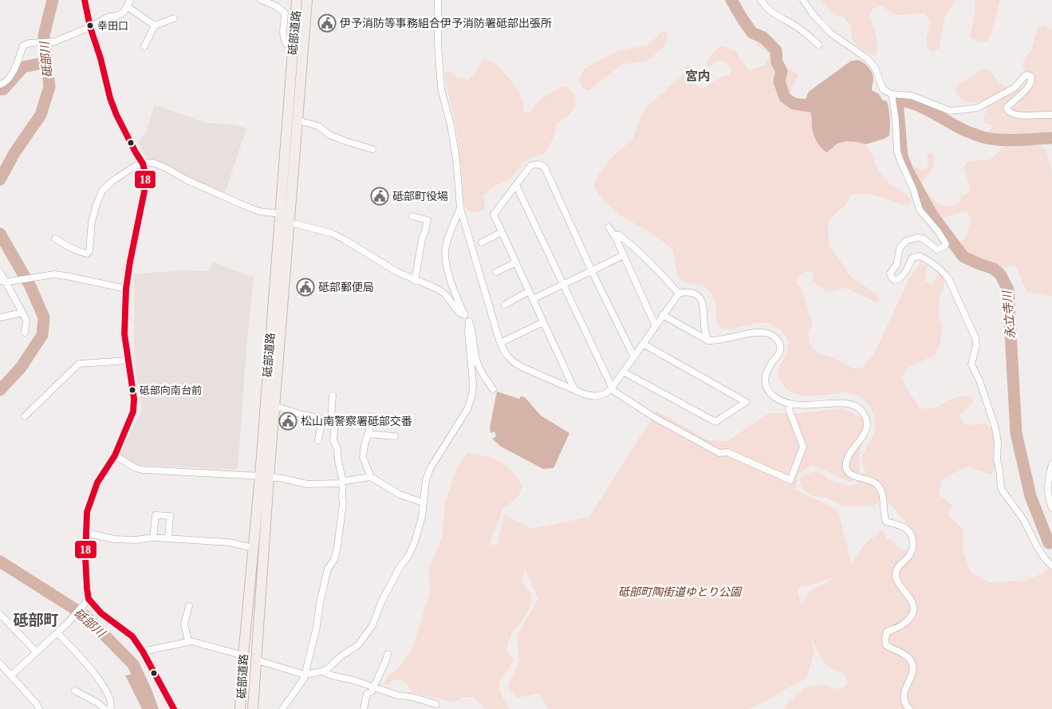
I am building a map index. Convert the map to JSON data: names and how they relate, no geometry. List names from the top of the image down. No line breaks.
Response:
{"streets":{"highway":["砥部道路"]},"districts":["宮内","砥部町"],"water":["砥部川","永立寺川"],"parks":["砥部町陶街道ゆとり公園"],"places":{"public building":["伊予消防等事務組合伊予消防署砥部出張所","砥部町役場","砥部郵便局","松山南警察署砥部交番"],"other":["幸田口","砥部向南台前"]},"lines":["transit line 18"]}
